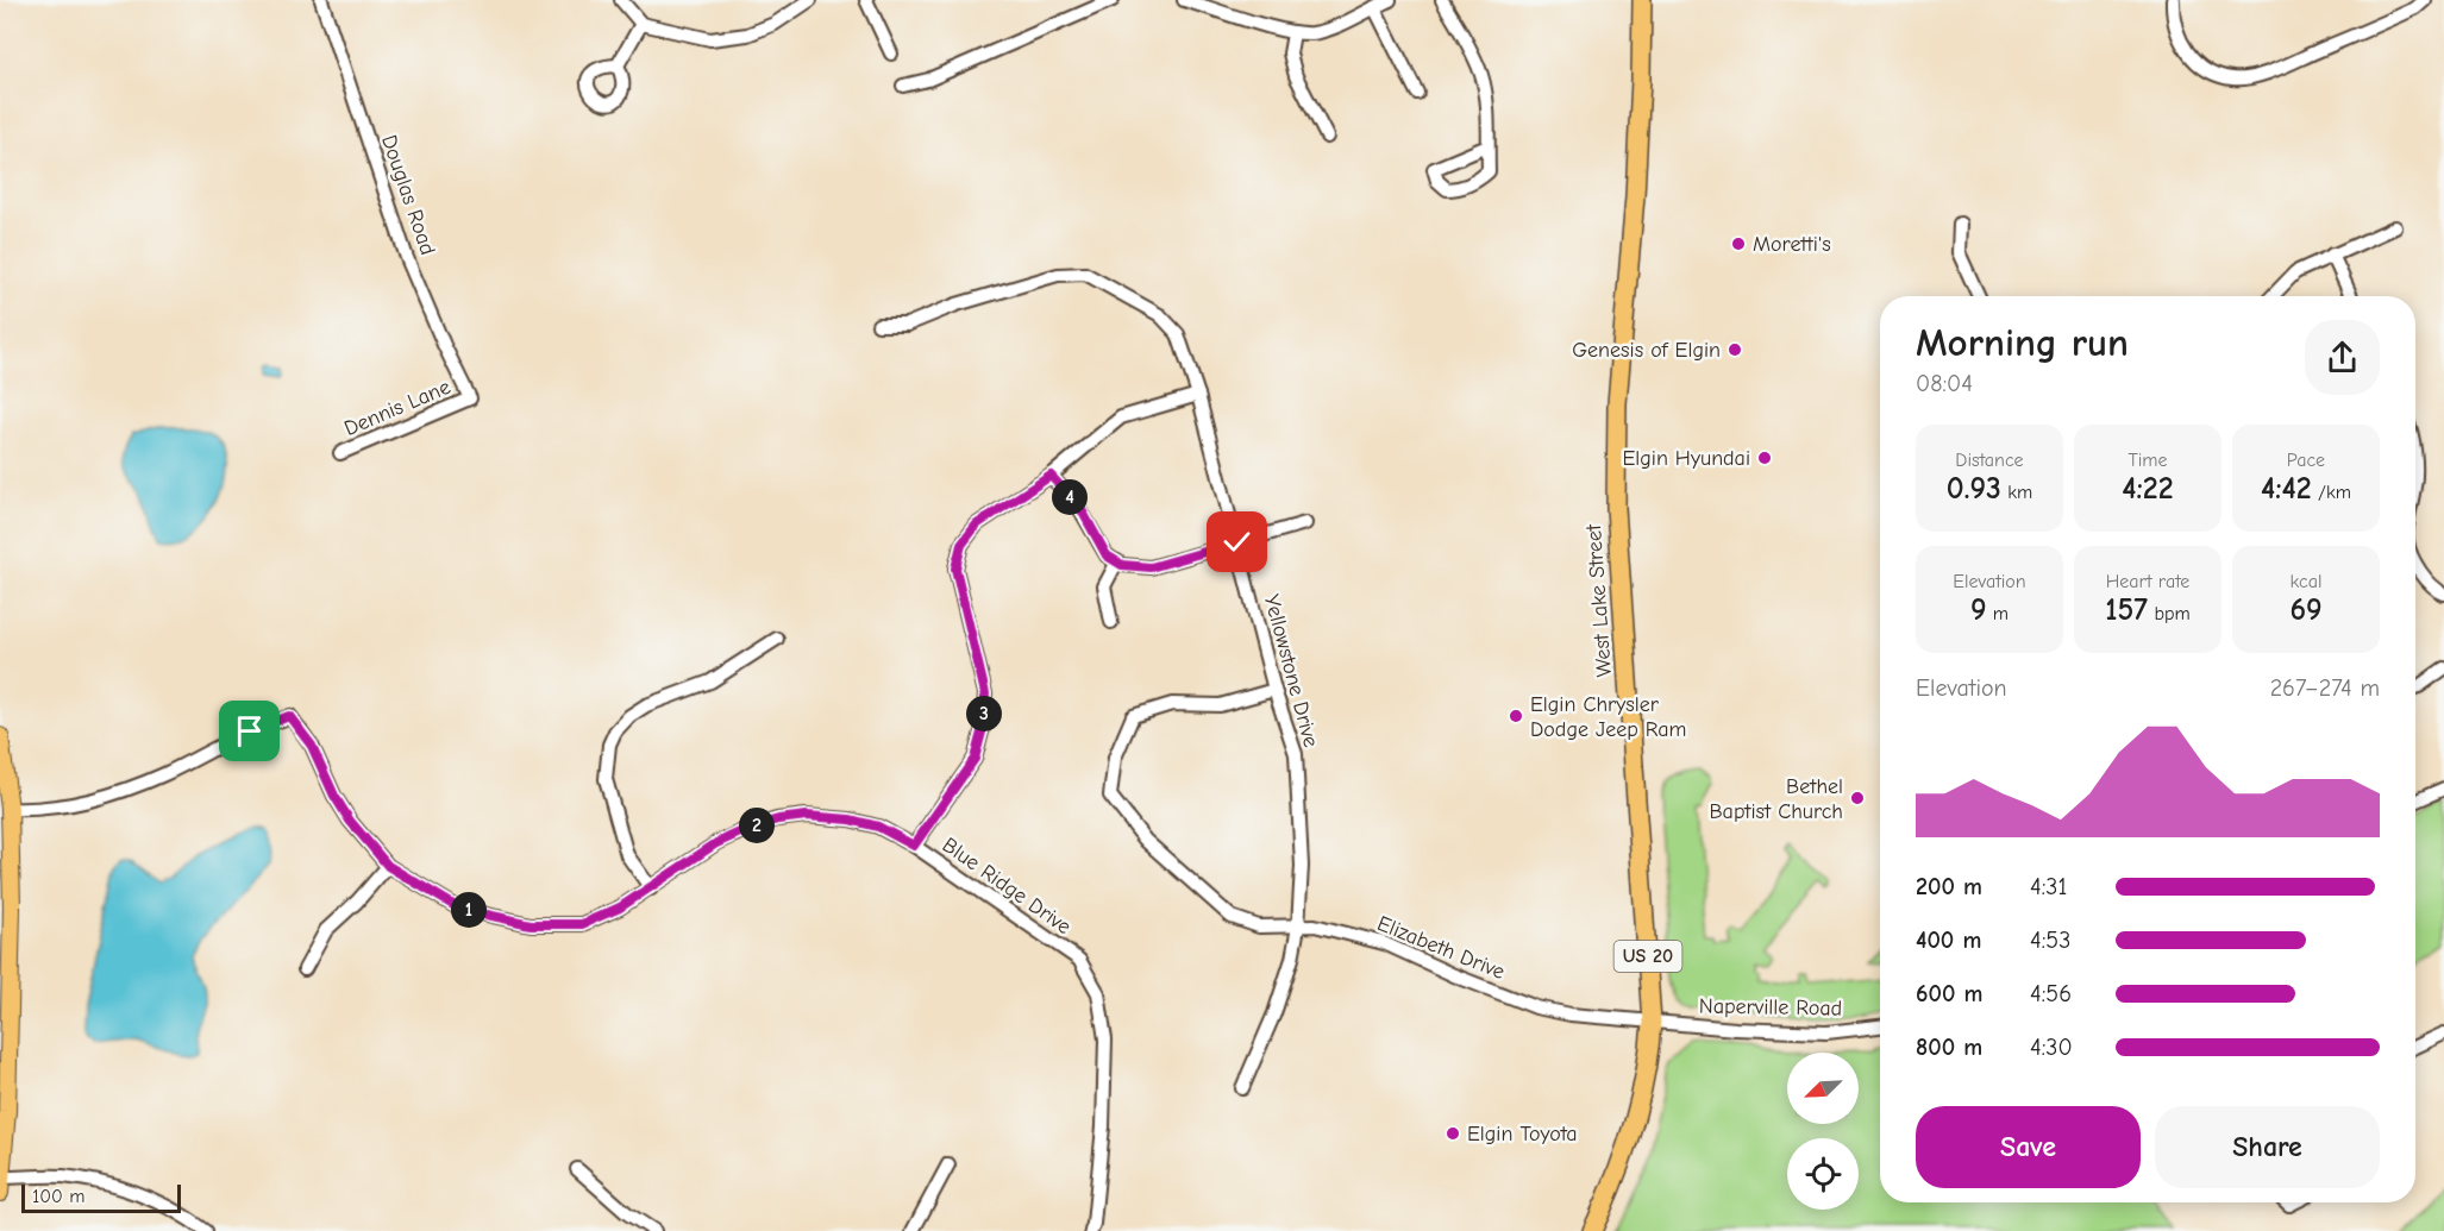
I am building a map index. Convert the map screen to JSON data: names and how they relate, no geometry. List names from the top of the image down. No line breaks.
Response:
{"streets":{"highway":["West Lake Street","US 20"],"street":["Douglas Road","Dennis Lane","Yellowstone Drive","Blue Ridge Drive","Elizabeth Drive","Naperville Road"]},"crossings":[["Douglas Road","Dennis Lane"],["West Lake Street","Elizabeth Drive"],["West Lake Street","Naperville Road"],["Yellowstone Drive","Elizabeth Drive"],["Elizabeth Drive","Naperville Road"]],"places":["Moretti's","Genesis of Elgin","Elgin Hyundai","Elgin Chrysler Dodge Jeep Ram","Bethel Baptist Church","Elgin Toyota"],"scale_bar":"100 m","north":"bottom left","page":{"heading":["Morning run","08:04"],"stats":[["Distance","0.93 km"],["Time","4:22"],["Pace","4:42 /km"],["Elevation","9 m"],["Heart rate","157 bpm"],["kcal","69"]],"pins":["4","3","2","1"],"chart":["Elevation","267–274 m"],"list":[{"name":"200 m","note":"4:31"},{"name":"400 m","note":"4:53"},{"name":"600 m","note":"4:56"},{"name":"800 m","note":"4:30"}],"buttons":["Save","Share"],"scale":"100 m"}}
